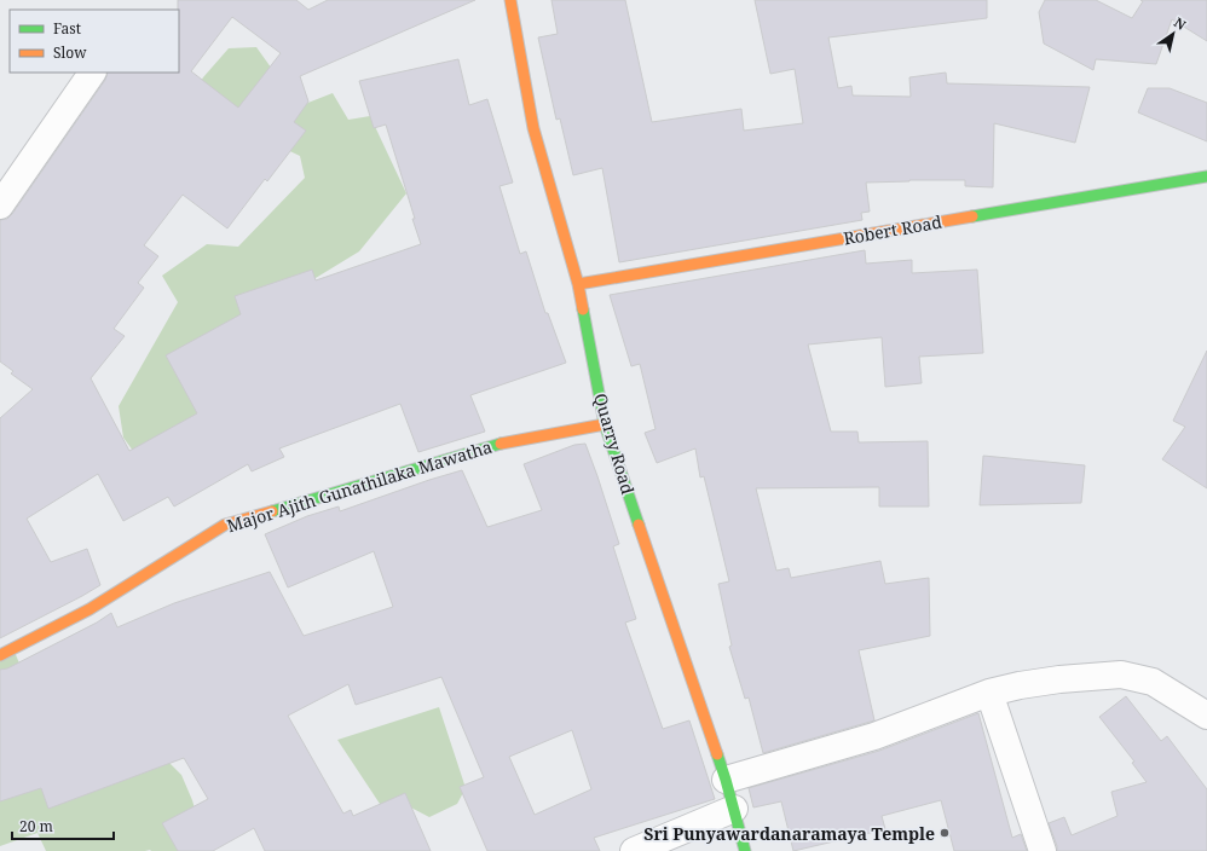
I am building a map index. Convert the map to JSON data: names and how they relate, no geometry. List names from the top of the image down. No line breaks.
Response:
{"streets":{"street":["Robert Road","Quarry Road","Major Ajith Gunathilaka Mawatha"]},"crossings":[["Robert Road","Quarry Road"],["Quarry Road","Major Ajith Gunathilaka Mawatha"]],"places":["Sri Punyawardanaramaya Temple"],"legend":["Fast","Slow"],"scale_bar":"20 m","north":"top right"}
